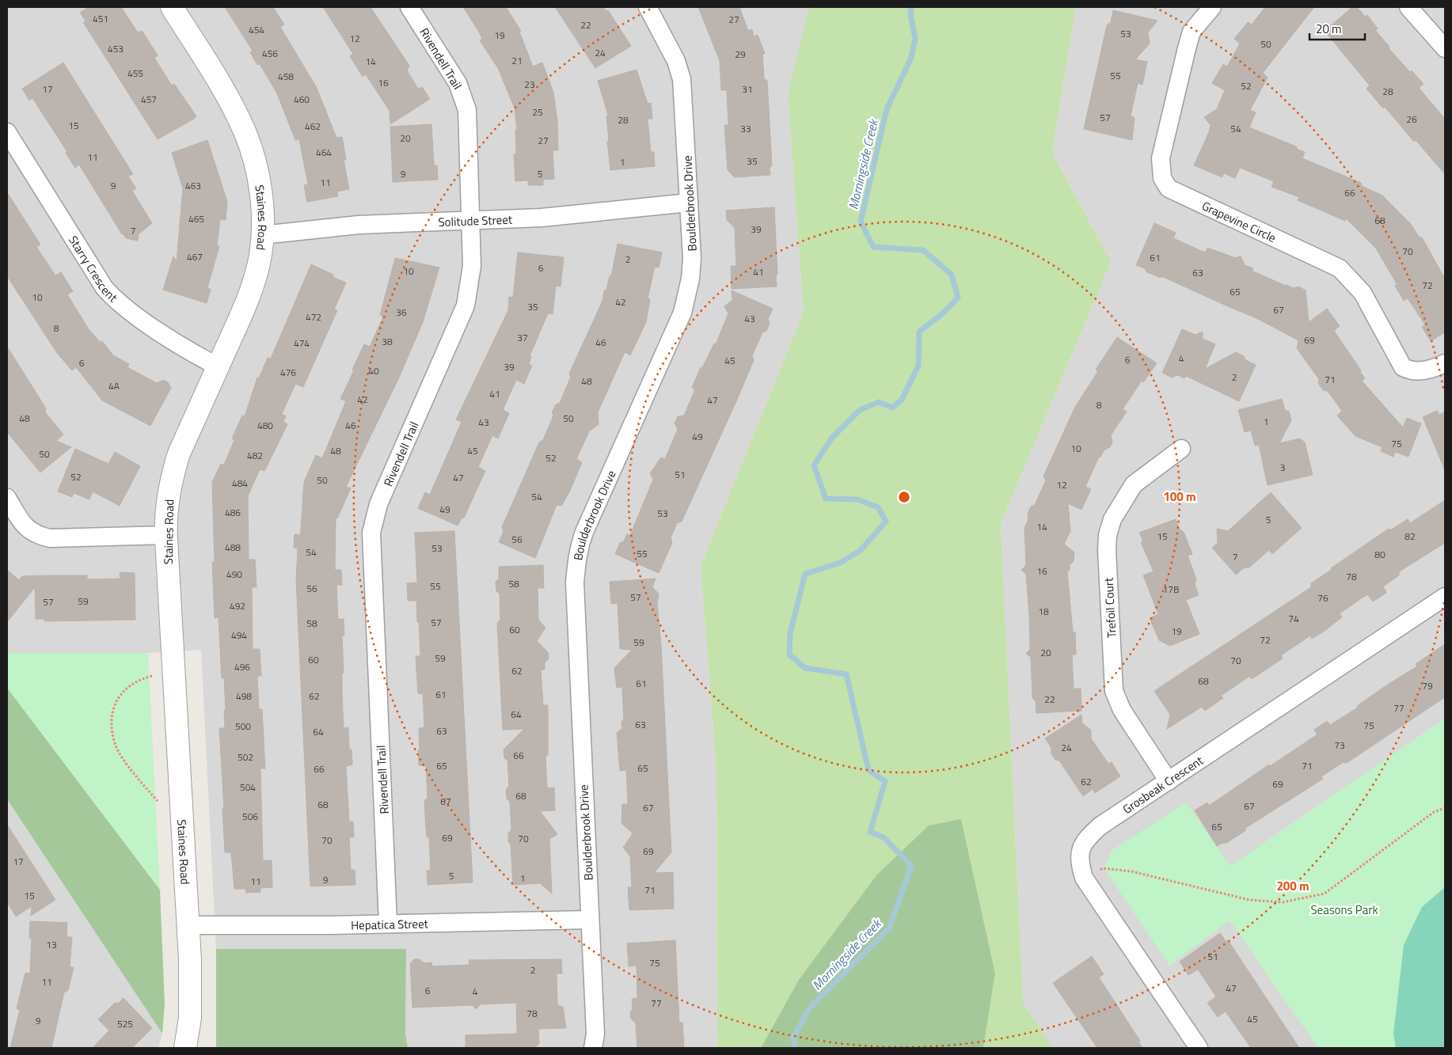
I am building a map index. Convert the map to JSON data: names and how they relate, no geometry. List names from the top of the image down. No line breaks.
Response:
{"streets":{"street":["Rivendell Trail","Boulderbrook Drive","Staines Road","Solitude Street","Grapevine Circle","Starry Crescent","Trefoil Court","Grosbeak Crescent","Hepatica Street"]},"crossings":[["Rivendell Trail","Solitude Street"],["Rivendell Trail","Hepatica Street"],["Boulderbrook Drive","Solitude Street"],["Boulderbrook Drive","Hepatica Street"],["Staines Road","Solitude Street"],["Staines Road","Starry Crescent"],["Staines Road","Hepatica Street"],["Trefoil Court","Grosbeak Crescent"]],"water":["Morningside Creek"],"parks":["Seasons Park"],"house_numbers":["451","27","22","454","53","19","12","50","453","24","456","29","21","14","455","55","458","16","23","52","17","31","28","457","460","25","57","26","28","15","462","33","54","20","27","464","11","35","1","9","5","11","9","463","66","465","68","39","7","70","467","61","2","6","10","41","63","72","65","10","42","35","67","36","472","43","8","37","69","38","46","474","4","6","45","6","39","40","476","2","71","48","4A","41","42","47","8","48","50","1","43","480","46","49","75","10","48","45","50","482","52","3","51","52","47","50","484","12","54","49","486","53","5","14","15","82","56","488","53","54","55","80","7","16","490","78","58","55","56","17B","57","76","59","57","492","18","74","57","58","60","19","494","72","59","20","59","60","70","496","62","68","61","79","61","498","62","22","77","64","63","75","500","63","64","73","24","66","502","65","71","65","66","62","69","504","68","67","68","67","67","506","65","69","70","70","69","17","5","1","9","11","71","15","13","51","75","2","11","47","6","4","77","78","45","9","525"],"scale_bar":"20 m","rings":["100 m","200 m"]}
